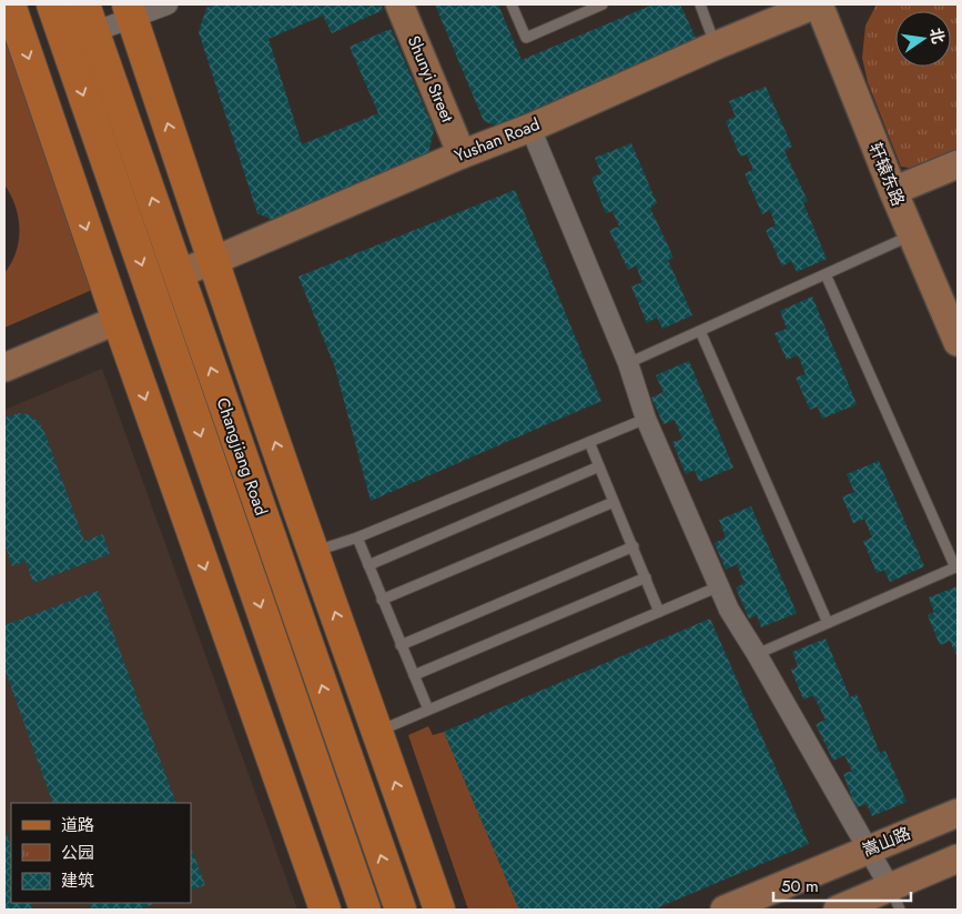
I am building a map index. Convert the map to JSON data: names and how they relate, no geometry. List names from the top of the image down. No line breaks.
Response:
{"streets":{"main road":["Changjiang Road"],"street":["Shunyi Street","Yushan Road","轩辕东路","嵩山路"]},"crossings":[["Shunyi Street","Yushan Road"],["Yushan Road","轩辕东路"],["Yushan Road","Changjiang Road"]],"legend":["道路","公园","建筑"],"scale_bar":"50 m","north":"right"}
